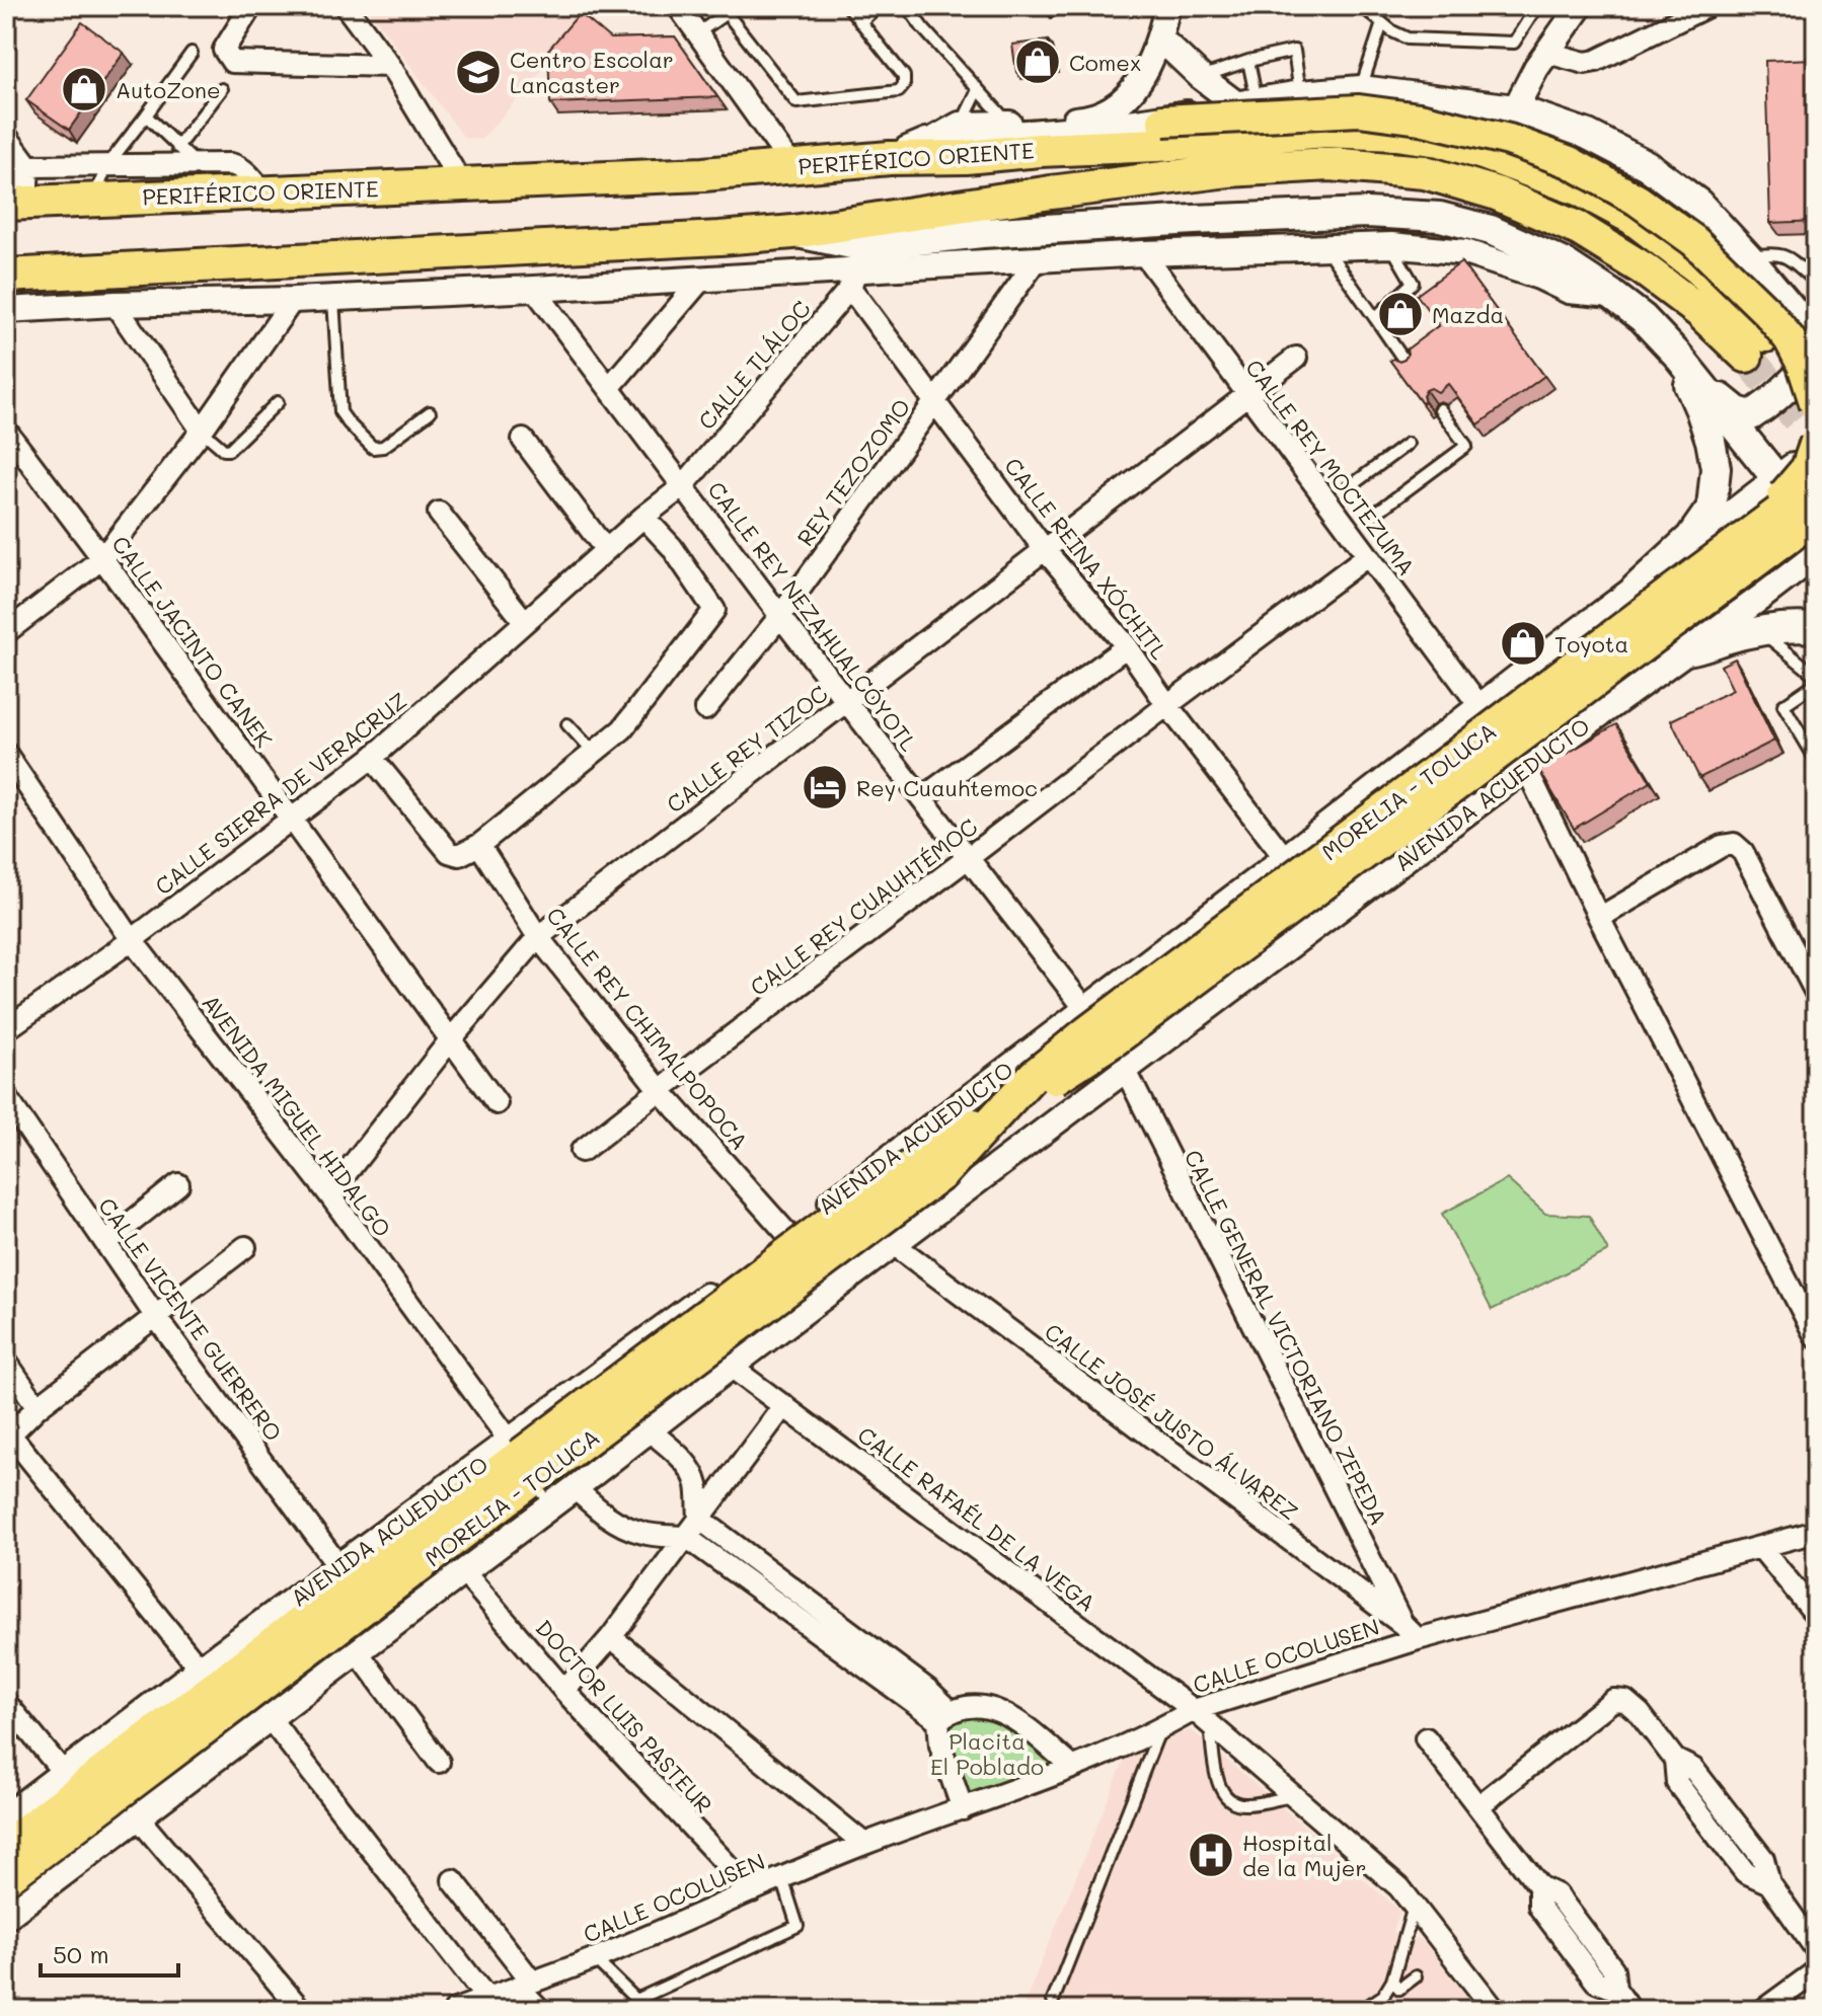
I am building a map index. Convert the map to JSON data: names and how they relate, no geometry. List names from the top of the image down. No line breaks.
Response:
{"streets":{"highway":["PERIFÉRICO ORIENTE"],"main road":["MORELIA - TOLUCA"],"street":["CALLE TLÁLOC","CALLE REY MOCTEZUMA","REY TEZOZOMO","CALLE REINA XÓCHITL","CALLE REY NEZAHUALCÓYOTL","CALLE JACINTO CANEK","CALLE REY TIZOC","CALLE SIERRA DE VERACRUZ","AVENIDA ACUEDUCTO","CALLE REY CUAUHTÉMOC","CALLE REY CHIMALPOPOCA","AVENIDA MIGUEL HIDALGO","CALLE VICENTE GUERRERO","CALLE GENERAL VICTORIANO ZEPEDA","CALLE JOSÉ JUSTO ÁLVAREZ","CALLE RAFAÉL DE LA VEGA","CALLE OCOLUSEN","DOCTOR LUIS PASTEUR"]},"crossings":[["CALLE TLÁLOC","CALLE REINA XÓCHITL"],["CALLE TLÁLOC","CALLE REY NEZAHUALCÓYOTL"],["CALLE TLÁLOC","CALLE SIERRA DE VERACRUZ"],["CALLE REY MOCTEZUMA","CALLE REY TIZOC"],["CALLE REY MOCTEZUMA","AVENIDA ACUEDUCTO"],["CALLE REY MOCTEZUMA","CALLE REY CUAUHTÉMOC"],["REY TEZOZOMO","CALLE REINA XÓCHITL"],["REY TEZOZOMO","CALLE REY NEZAHUALCÓYOTL"],["CALLE REINA XÓCHITL","CALLE REY TIZOC"],["CALLE REINA XÓCHITL","AVENIDA ACUEDUCTO"],["CALLE REINA XÓCHITL","CALLE REY CUAUHTÉMOC"],["CALLE REY NEZAHUALCÓYOTL","CALLE REY TIZOC"],["CALLE REY NEZAHUALCÓYOTL","CALLE SIERRA DE VERACRUZ"],["CALLE REY NEZAHUALCÓYOTL","AVENIDA ACUEDUCTO"],["CALLE REY NEZAHUALCÓYOTL","CALLE REY CUAUHTÉMOC"],["CALLE JACINTO CANEK","CALLE REY TIZOC"],["CALLE JACINTO CANEK","CALLE SIERRA DE VERACRUZ"],["CALLE REY TIZOC","CALLE REY CHIMALPOPOCA"],["CALLE REY TIZOC","AVENIDA MIGUEL HIDALGO"],["MORELIA - TOLUCA","AVENIDA ACUEDUCTO"],["MORELIA - TOLUCA","AVENIDA MIGUEL HIDALGO"],["CALLE SIERRA DE VERACRUZ","AVENIDA MIGUEL HIDALGO"],["AVENIDA ACUEDUCTO","CALLE REY CHIMALPOPOCA"],["AVENIDA ACUEDUCTO","AVENIDA MIGUEL HIDALGO"],["AVENIDA ACUEDUCTO","CALLE VICENTE GUERRERO"],["AVENIDA ACUEDUCTO","CALLE GENERAL VICTORIANO ZEPEDA"],["AVENIDA ACUEDUCTO","CALLE JOSÉ JUSTO ÁLVAREZ"],["AVENIDA ACUEDUCTO","CALLE RAFAÉL DE LA VEGA"],["AVENIDA ACUEDUCTO","DOCTOR LUIS PASTEUR"],["CALLE REY CUAUHTÉMOC","CALLE REY CHIMALPOPOCA"],["CALLE GENERAL VICTORIANO ZEPEDA","CALLE JOSÉ JUSTO ÁLVAREZ"],["CALLE GENERAL VICTORIANO ZEPEDA","CALLE OCOLUSEN"],["CALLE JOSÉ JUSTO ÁLVAREZ","CALLE OCOLUSEN"],["CALLE RAFAÉL DE LA VEGA","CALLE OCOLUSEN"],["CALLE OCOLUSEN","DOCTOR LUIS PASTEUR"]],"parks":["Placita El Poblado"],"places":{"shop":["Comex","AutoZone","Mazda","Toyota"],"school or university":["Centro Escolar Lancaster"],"hotel":["Rey Cuauhtemoc"],"hospital":["Hospital de la Mujer"]},"scale_bar":"50 m"}
